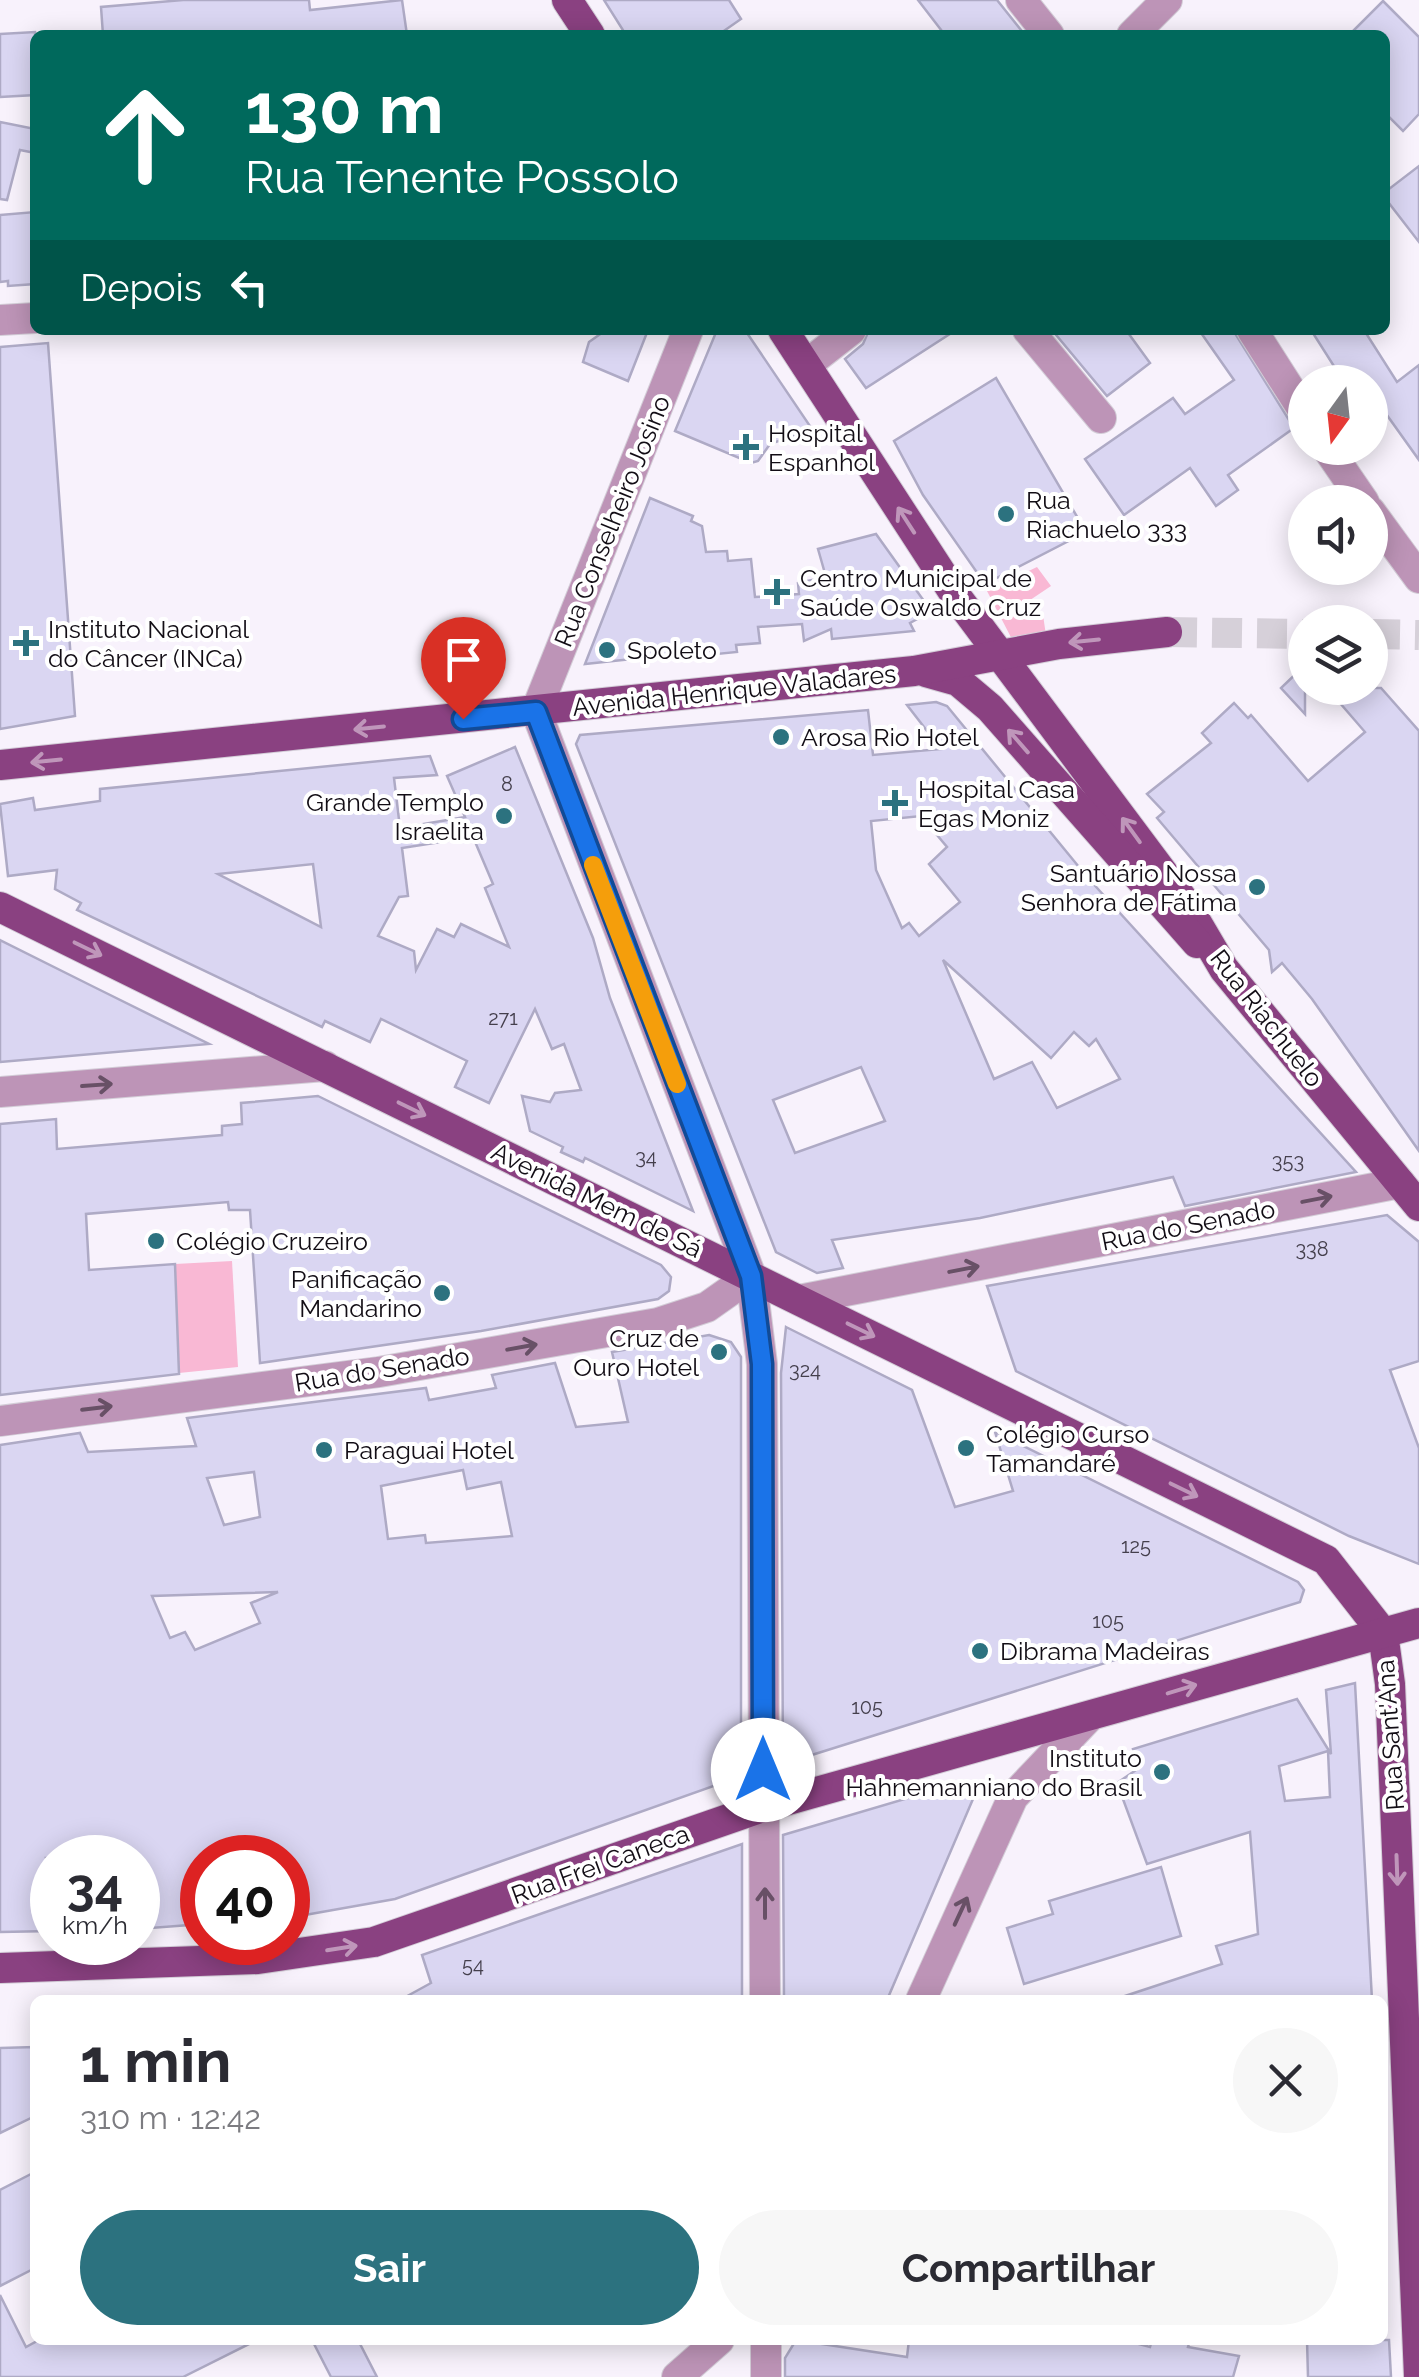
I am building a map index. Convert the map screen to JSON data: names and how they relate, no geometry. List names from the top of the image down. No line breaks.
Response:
{"streets":{"main road":["Avenida Henrique Valadares","Rua Riachuelo","Avenida Mem de Sá","Rua Sant'Ana","Rua Frei Caneca"],"street":["Rua Conselheiro Josino","Rua do Senado"]},"crossings":[["Rua Conselheiro Josino","Avenida Henrique Valadares"],["Avenida Henrique Valadares","Rua Riachuelo"],["Rua Riachuelo","Rua do Senado"],["Avenida Mem de Sá","Rua do Senado"],["Avenida Mem de Sá","Rua Sant'Ana"],["Avenida Mem de Sá","Rua Frei Caneca"],["Rua Sant'Ana","Rua Frei Caneca"]],"one_way":["Avenida Henrique Valadares","Avenida Mem de Sá","Rua do Senado","Rua Sant'Ana","Rua Frei Caneca"],"places":{"health":["Hospital Espanhol","Centro Municipal de Saúde Oswaldo Cruz","Instituto Nacional do Câncer (INCa)","Hospital Casa Egas Moniz"],"other":["Rua Riachuelo 333","Spoleto","Arosa Rio Hotel","Grande Templo Israelita","Santuário Nossa Senhora de Fátima","Colégio Cruzeiro","Panificação Mandarino","Cruz de Ouro Hotel","Colégio Curso Tamandaré","Paraguai Hotel","Dibrama Madeiras","Instituto Hahnemanniano do Brasil"]},"house_numbers":["8","271","34","353","338","324","125","105","105","54"],"north":"bottom","page":{"turn":["130 m","Rua Tenente Possolo"],"then":"Depois","speed":"34 km/h","limit":"40","heading":["1 min","310 m · 12:42"],"buttons":["Sair","Compartilhar"]}}
